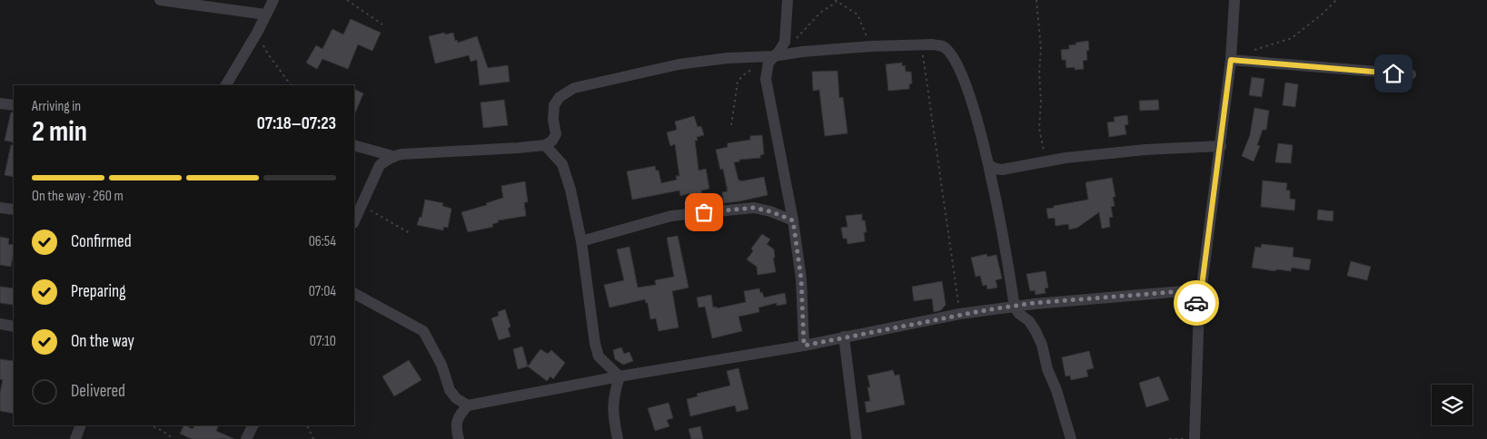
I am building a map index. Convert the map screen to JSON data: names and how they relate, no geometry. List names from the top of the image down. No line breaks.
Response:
{"page":{"heading":["2 min","Arriving in","07:18–07:23"],"bar":"On the way · 260 m","list":[["Confirmed","06:54"],["Preparing","07:04"],["On the way","07:10"],"Delivered"]}}
